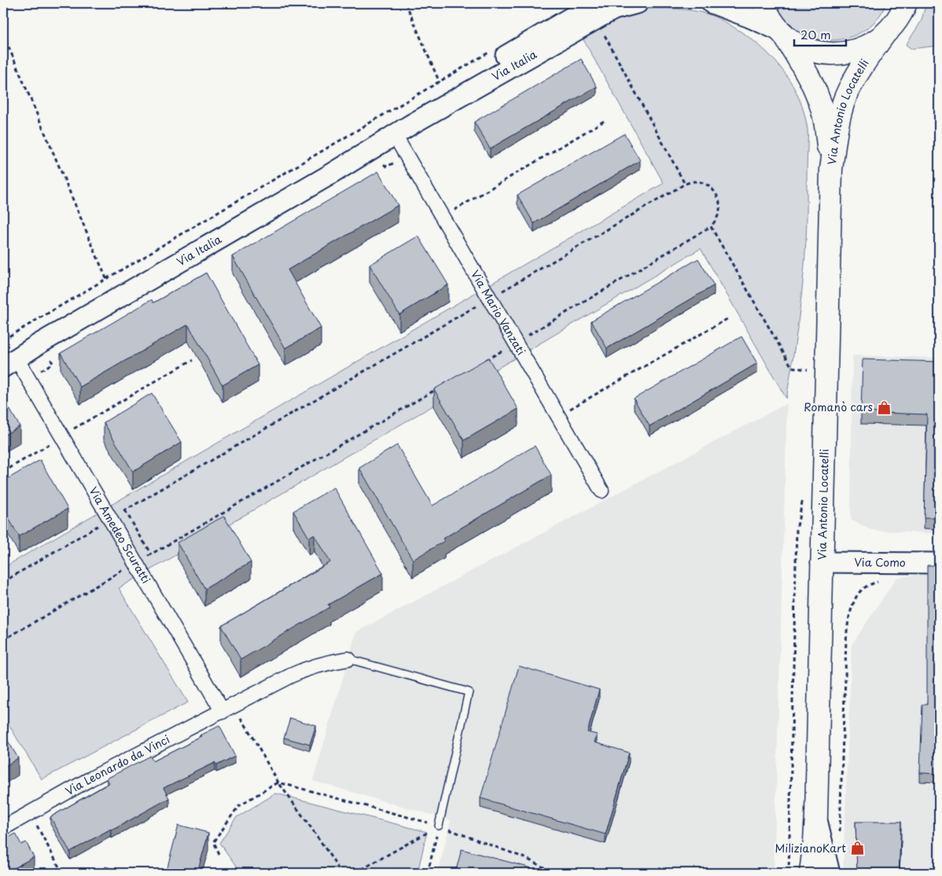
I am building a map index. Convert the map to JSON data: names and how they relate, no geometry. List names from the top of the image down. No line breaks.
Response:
{"streets":{"main road":["Via Antonio Locatelli"],"street":["Via Italia","Via Mario Vanzati","Via Amedeo Scuratti","Via Como","Via Leonardo da Vinci"]},"crossings":[["Via Italia","Via Mario Vanzati"],["Via Italia","Via Amedeo Scuratti"],["Via Antonio Locatelli","Via Como"],["Via Amedeo Scuratti","Via Leonardo da Vinci"]],"places":{"shop":["Romanò cars","MilizianoKart"]},"scale_bar":"20 m"}
